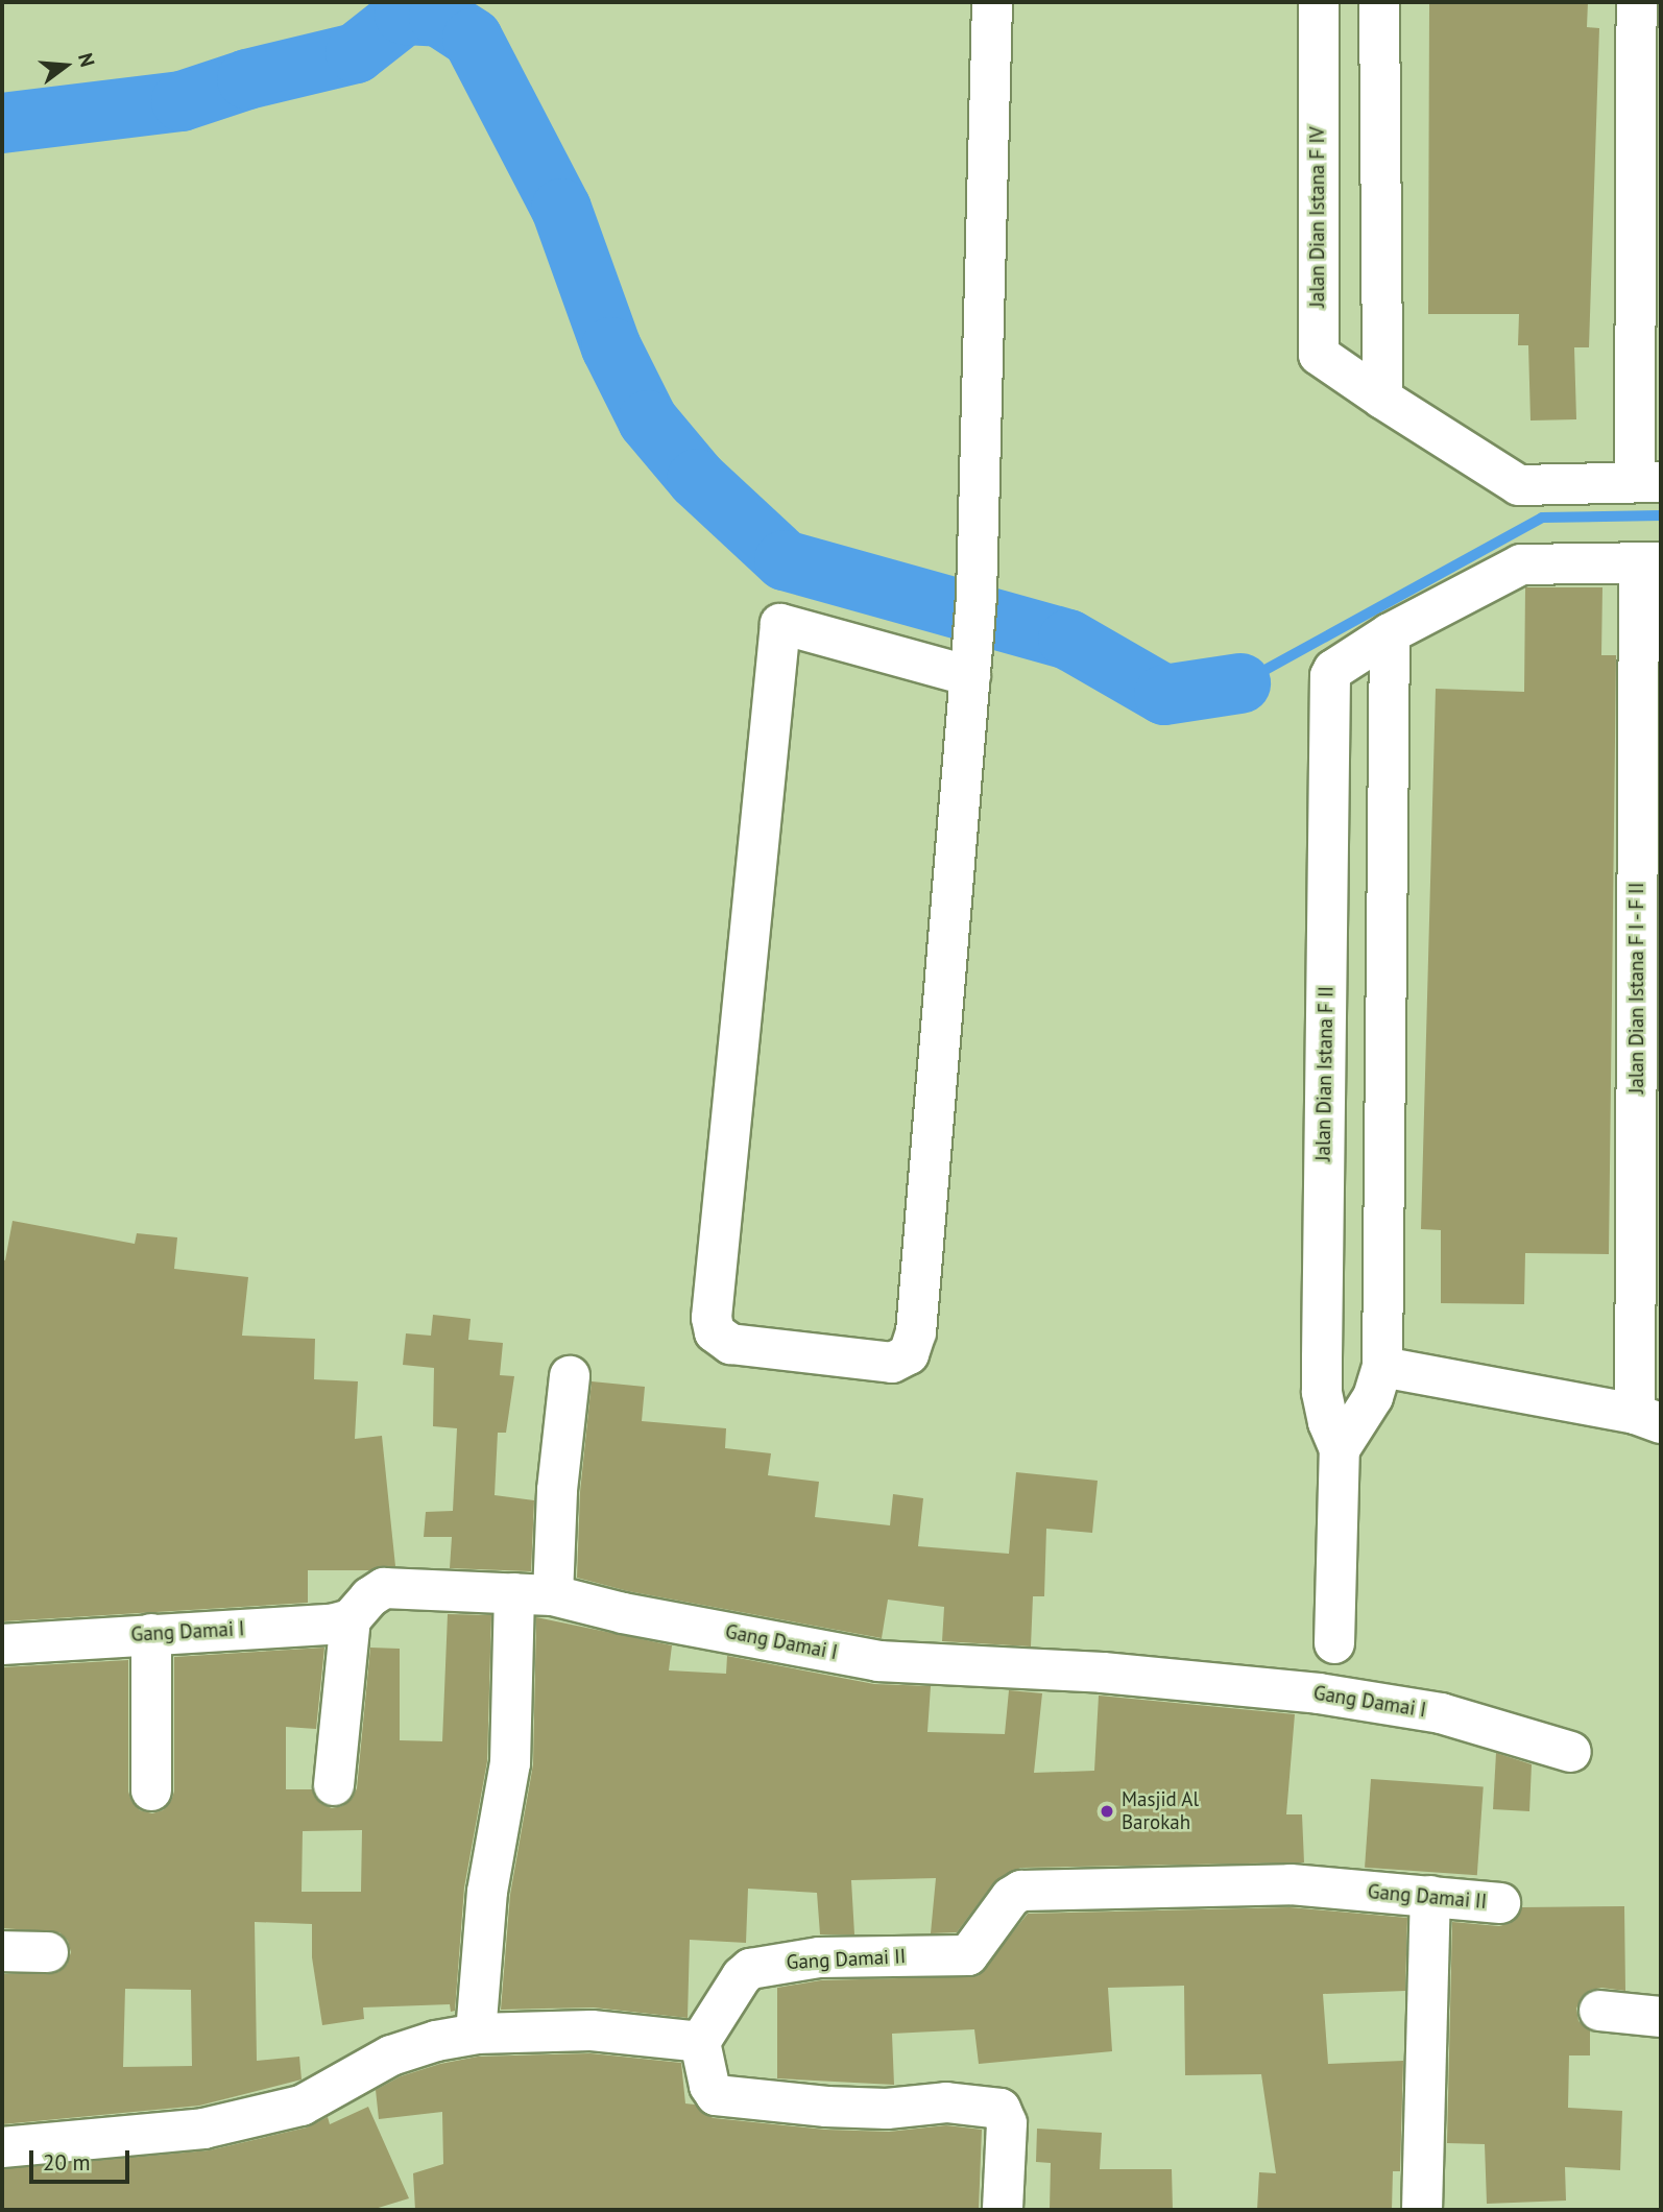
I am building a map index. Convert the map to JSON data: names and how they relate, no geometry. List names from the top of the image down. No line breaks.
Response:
{"streets":{"street":["Jalan Dian Istana F IV","Jalan Dian Istana F I - F II","Jalan Dian Istana F II","Gang Damai I","Gang Damai II"]},"crossings":[["Jalan Dian Istana F I - F II","Jalan Dian Istana F II"]],"places":["Masjid Al Barokah"],"scale_bar":"20 m","north":"right"}
